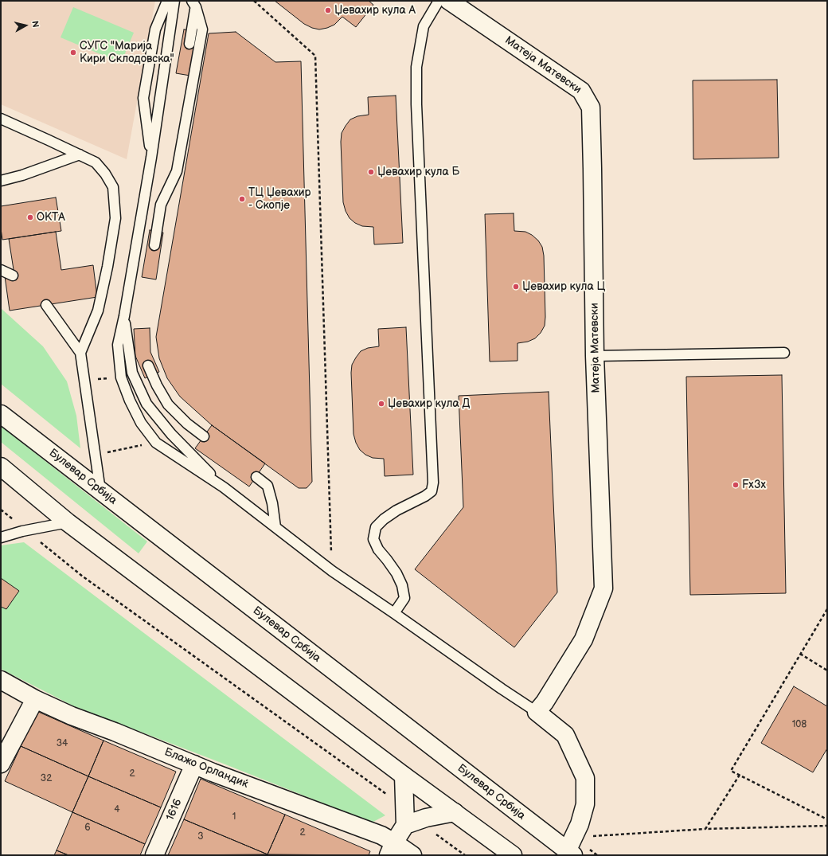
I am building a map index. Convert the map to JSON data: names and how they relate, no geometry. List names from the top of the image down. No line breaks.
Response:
{"streets":{"street":["Матеја Матевски","Булевар Србија","Блажо Орландиќ","1616"]},"crossings":[["Блажо Орландиќ","1616"]],"places":["Џевахир кула А","СУГС \"Марија Кири Склодовска\"","Џевахир кула Б","ТЦ Џевахир - Скопје","ОКТА","Џевахир кула Ц","Џевахир кула Д","Fx3x"],"house_numbers":["108","34","2","32","4","1","6","2","3"],"north":"right"}
